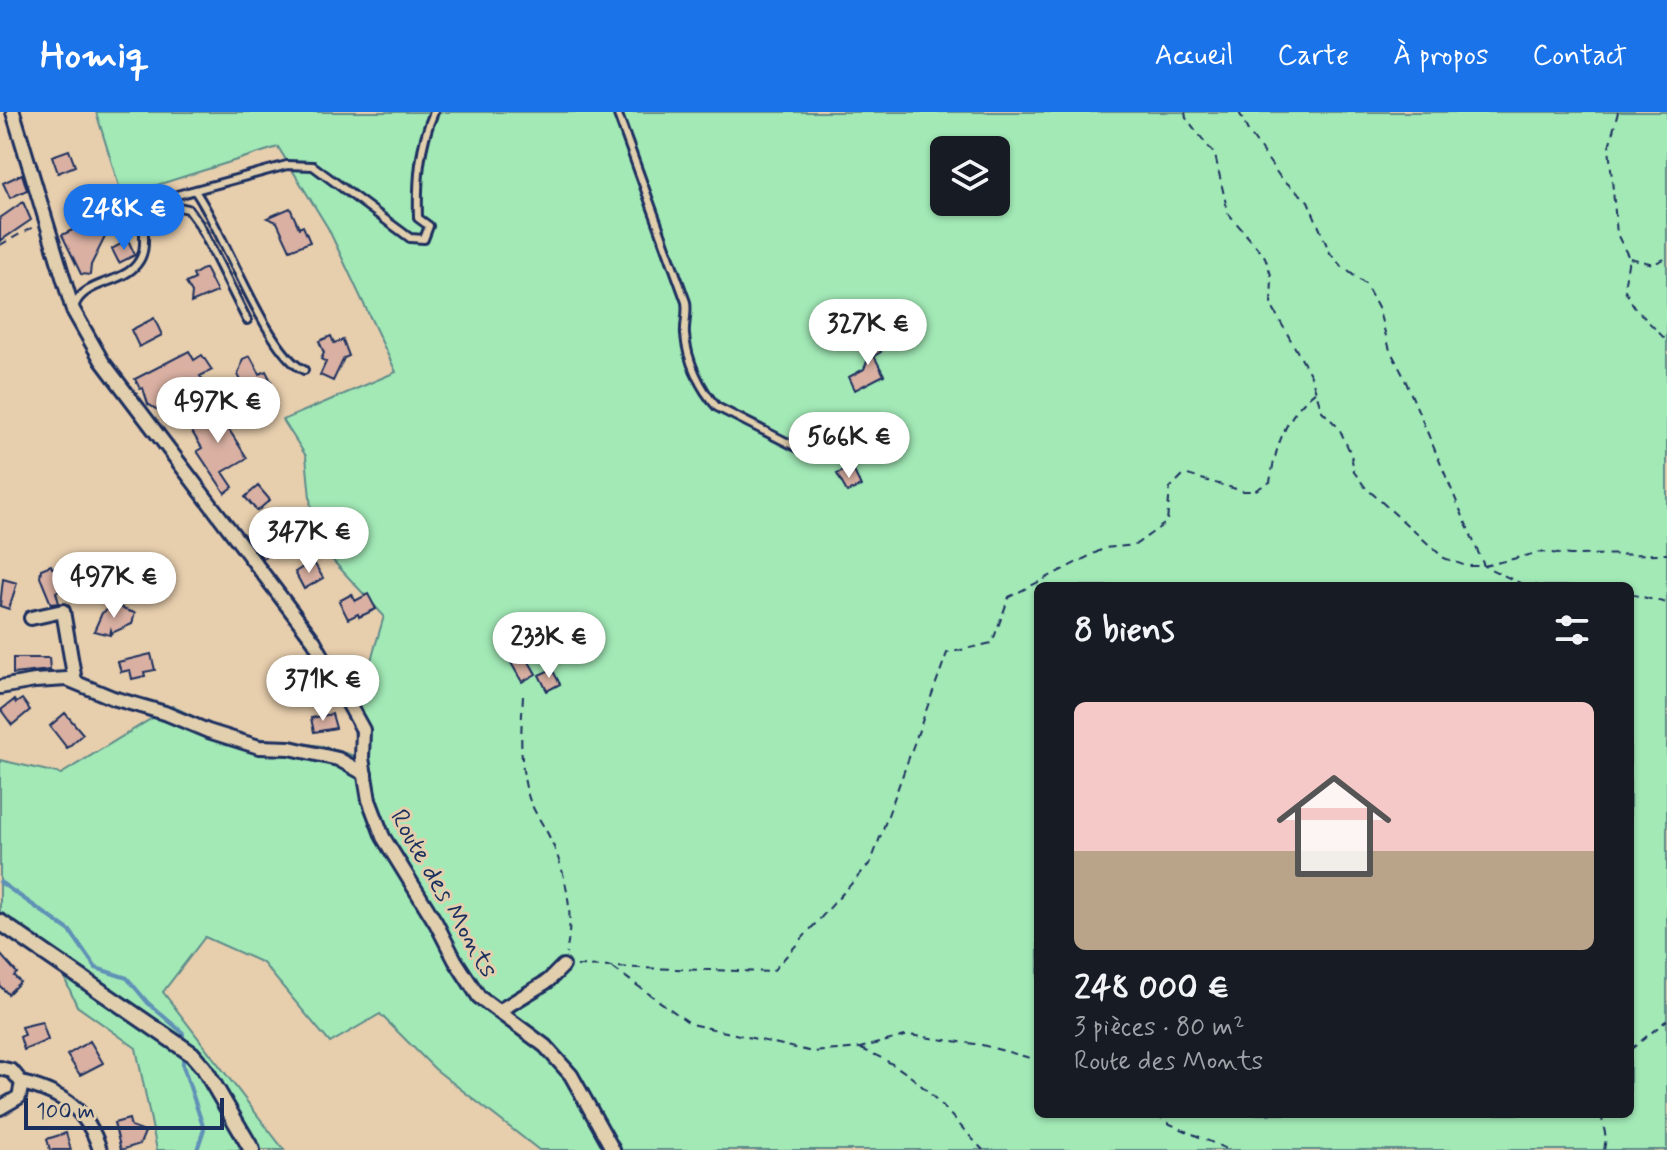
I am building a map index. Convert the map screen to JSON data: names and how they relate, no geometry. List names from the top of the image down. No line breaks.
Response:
{"streets":{"street":["Route des Monts"]},"scale_bar":"100 m","page":{"header":"Homiq","nav":["Accueil","Carte","À propos","Contact"],"price":["248K €","327K €","497K €","566K €","347K €","497K €","233K €","371K €"],"heading":"8 biens","list":[{"name":"248 000 €","note":"3 pièces · 80 m² · Route des Monts"}],"scale":"100 m"}}
